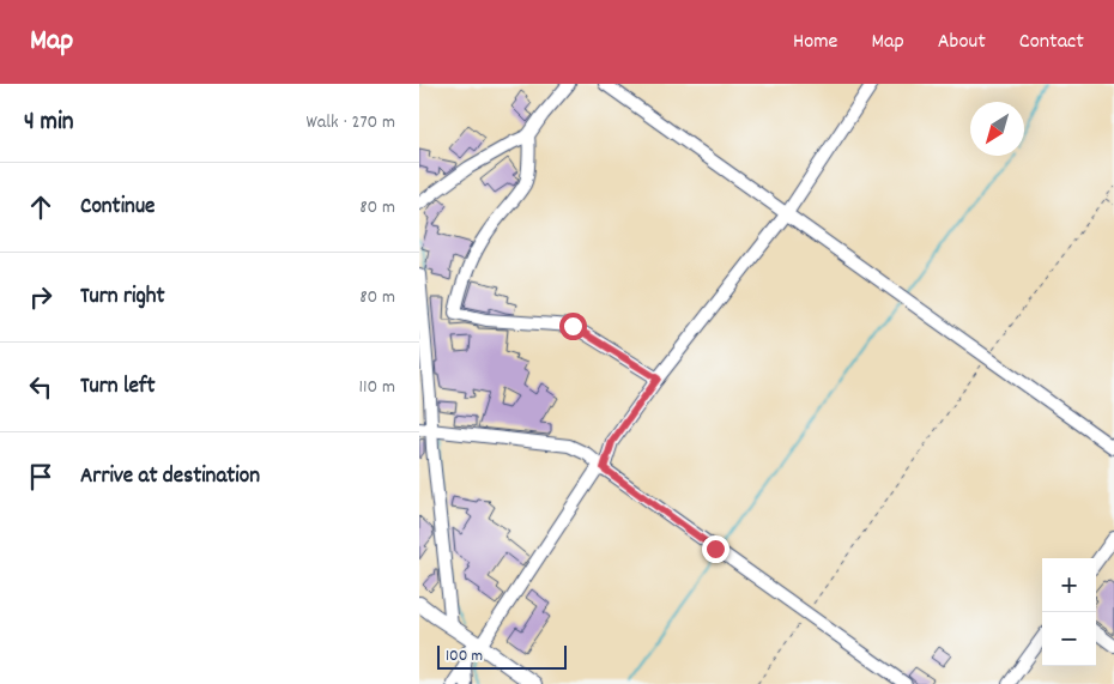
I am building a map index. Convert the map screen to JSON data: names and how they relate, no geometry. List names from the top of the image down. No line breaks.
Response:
{"scale_bar":"100 m","north":"bottom left","page":{"header":"Map","nav":["Home","Map","About","Contact"],"heading":["4 min","Walk · 270 m"],"list":[["Continue","80 m"],["Turn right","80 m"],["Turn left","110 m"],"Arrive at destination"],"map_buttons":["+","−"],"scale":"100 m"}}
